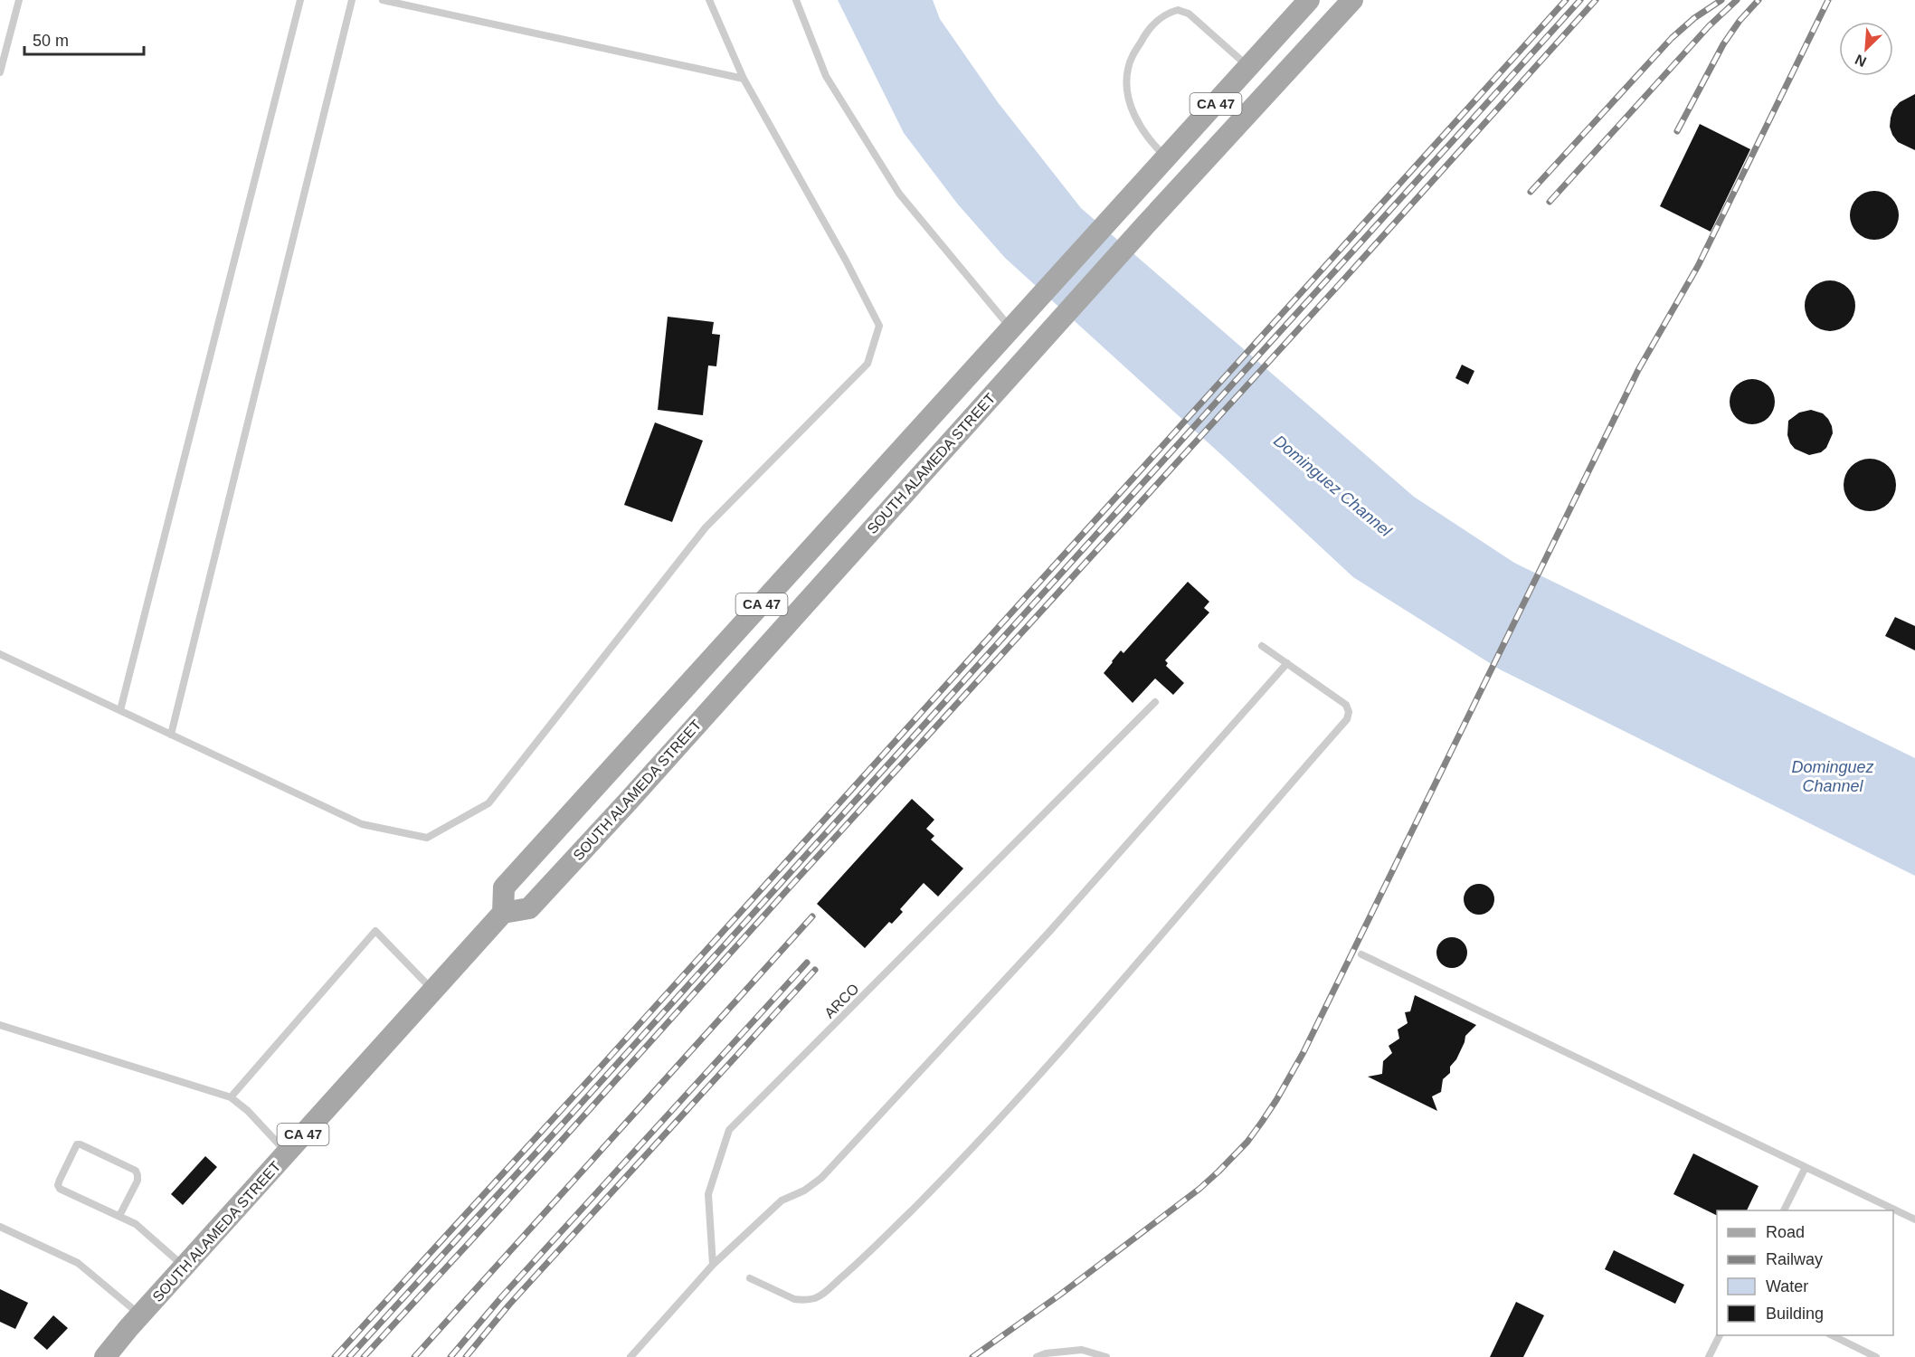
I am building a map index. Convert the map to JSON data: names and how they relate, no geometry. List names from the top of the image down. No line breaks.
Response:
{"streets":{"main road":["CA 47","SOUTH ALAMEDA STREET"],"lane":["ARCO"]},"water":["Dominguez Channel"],"legend":["Road","Railway","Water","Building"],"scale_bar":"50 m","north":"bottom left"}
